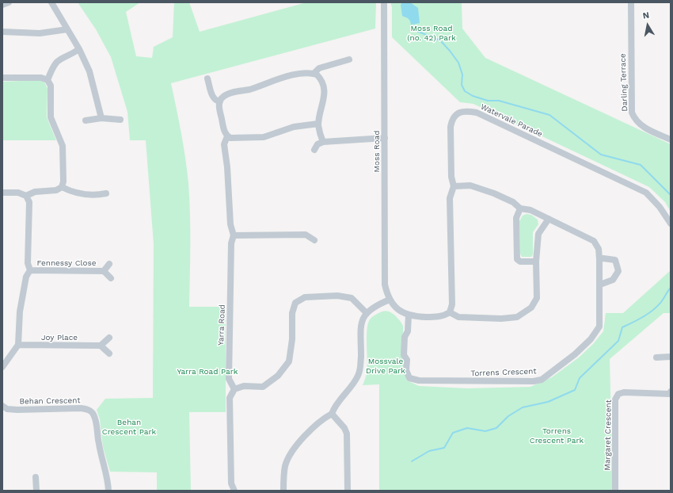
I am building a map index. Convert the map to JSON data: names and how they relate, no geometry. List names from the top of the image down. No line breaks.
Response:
{"streets":{"street":["Darling Terrace","Watervale Parade","Moss Road","Fennessy Close","Yarra Road","Joy Place","Torrens Crescent","Behan Crescent","Margaret Crescent"]},"crossings":[["Watervale Parade","Torrens Crescent"]],"parks":["Moss Road (no. 42) Park","Mossvale Drive Park","Yarra Road Park","Behan Crescent Park","Torrens Crescent Park"],"north":"top"}
